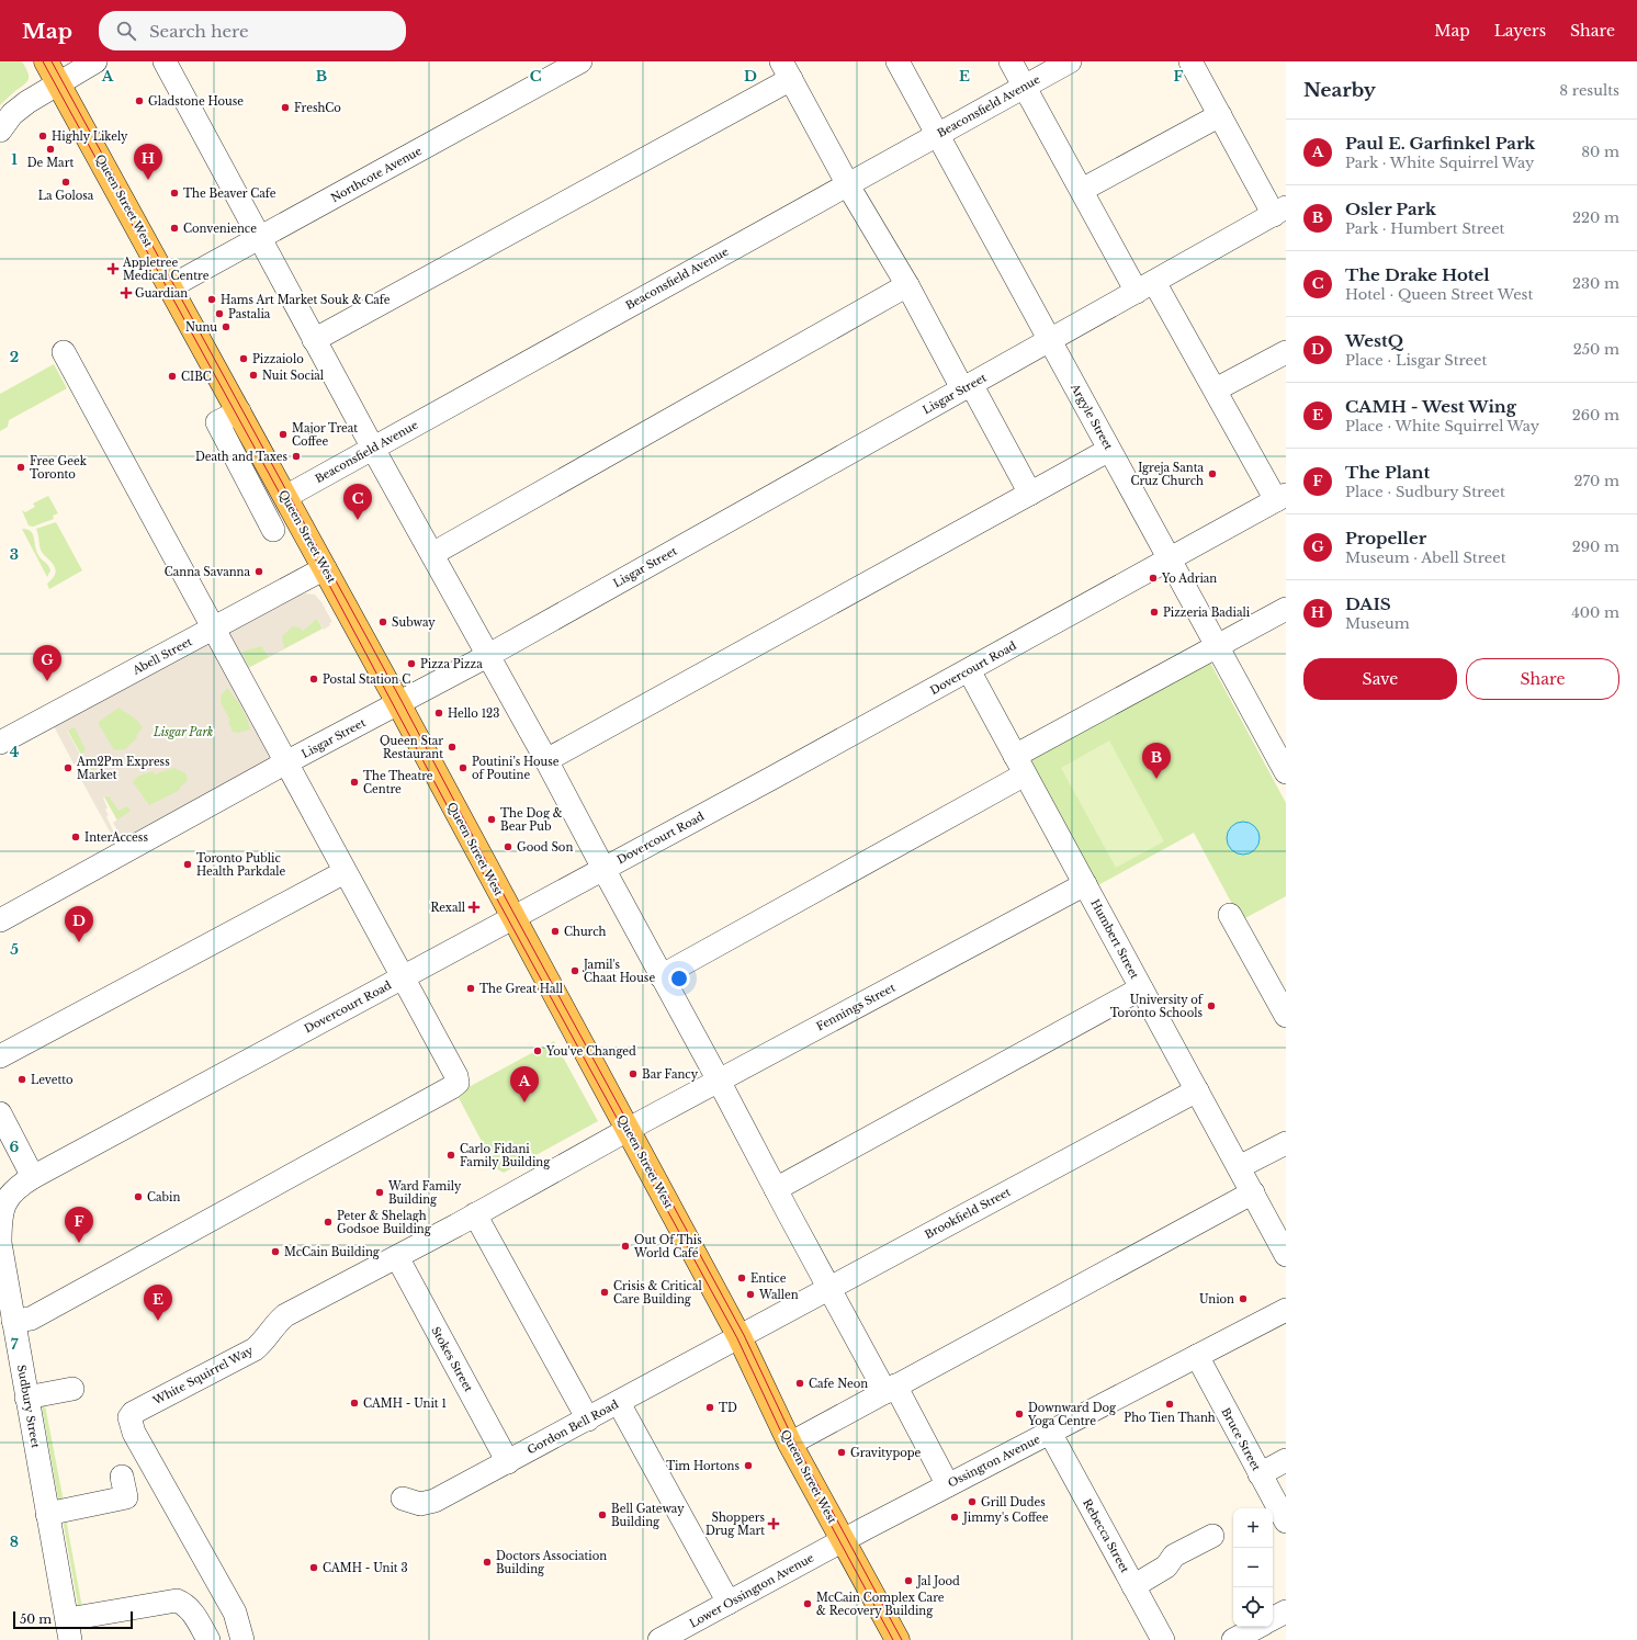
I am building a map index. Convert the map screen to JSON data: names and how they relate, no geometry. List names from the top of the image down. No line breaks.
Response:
{"streets":{"main road":["Queen Street West"],"street":["Beaconsfield Avenue","Northcote Avenue","Lisgar Street","Argyle Street","Abell Street","Dovercourt Road","Humbert Street","Fennings Street","Brookfield Street","Stokes Street","White Squirrel Way","Sudbury Street","Gordon Bell Road","Bruce Street","Ossington Avenue","Rebecca Street","Lower Ossington Avenue"]},"crossings":[["Beaconsfield Avenue","Queen Street West"],["Beaconsfield Avenue","Argyle Street"],["Northcote Avenue","Queen Street West"],["Queen Street West","Lisgar Street"],["Queen Street West","Abell Street"],["Queen Street West","Dovercourt Road"],["Queen Street West","Fennings Street"],["Queen Street West","Brookfield Street"],["Queen Street West","White Squirrel Way"],["Queen Street West","Gordon Bell Road"],["Queen Street West","Ossington Avenue"],["Queen Street West","Lower Ossington Avenue"],["Lisgar Street","Argyle Street"],["Argyle Street","Dovercourt Road"],["Dovercourt Road","Humbert Street"],["Dovercourt Road","Sudbury Street"],["Humbert Street","Fennings Street"],["Humbert Street","Brookfield Street"],["Fennings Street","White Squirrel Way"],["Brookfield Street","Gordon Bell Road"],["Stokes Street","White Squirrel Way"],["Stokes Street","Gordon Bell Road"],["Bruce Street","Ossington Avenue"],["Ossington Avenue","Rebecca Street"],["Ossington Avenue","Lower Ossington Avenue"]],"parks":["Lisgar Park"],"places":{"other":["Gladstone House","FreshCo","Highly Likely","De Mart","La Golosa","The Beaver Cafe","Convenience","Hams Art Market Souk & Cafe","Pastalia","Nunu","Pizzaiolo","Nuit Social","CIBC","Major Treat Coffee","Death and Taxes","Free Geek Toronto","Igreja Santa Cruz Church","Canna Savanna","Yo Adrian","Pizzeria Badiali","Subway","Pizza Pizza","Postal Station C","Hello 123","Queen Star Restaurant","Am2Pm Express Market","Poutini’s House of Poutine","The Theatre Centre","The Dog & Bear Pub","InterAccess","Good Son","Toronto Public Health Parkdale","Church","Jamil's Chaat House","The Great Hall","University of Toronto Schools","You've Changed","Bar Fancy","Levetto","Carlo Fidani Family Building","Ward Family Building","Cabin","Peter & Shelagh Godsoe Building","Out Of This World Café","McCain Building","Entice","Crisis & Critical Care Building","Wallen","Union","Cafe Neon","CAMH - Unit 1","Pho Tien Thanh","TD","Downward Dog Yoga Centre","Gravitypope","Tim Hortons","Grill Dudes","Bell Gateway Building","Jimmy's Coffee","Doctors Association Building","CAMH - Unit 3","Jal Jood","McCain Complex Care & Recovery Building"],"health":["Appletree Medical Centre","Guardian","Rexall","Shoppers Drug Mart"]},"scale_bar":"50 m","page":{"header":"Map","search":"Search here","nav":["Map","Layers","Share"],"heading":["Nearby","8 results"],"list":[{"mark":"A","name":"Paul E. Garfinkel Park","note":"Park · White Squirrel Way","value":"80 m"},{"mark":"B","name":"Osler Park","note":"Park · Humbert Street","value":"220 m"},{"mark":"C","name":"The Drake Hotel","note":"Hotel · Queen Street West","value":"230 m"},{"mark":"D","name":"WestQ","note":"Place · Lisgar Street","value":"250 m"},{"mark":"E","name":"CAMH - West Wing","note":"Place · White Squirrel Way","value":"260 m"},{"mark":"F","name":"The Plant","note":"Place · Sudbury Street","value":"270 m"},{"mark":"G","name":"Propeller","note":"Museum · Abell Street","value":"290 m"},{"mark":"H","name":"DAIS","note":"Museum","value":"400 m"}],"pins":["H","C","G","B","D","A","F","E"],"buttons":["Save","Share"],"map_buttons":["+","−"],"scale":"50 m"},"grid":{"columns":["A","B","C","D","E","F"],"rows":["1","2","3","4","5","6","7","8"]}}
